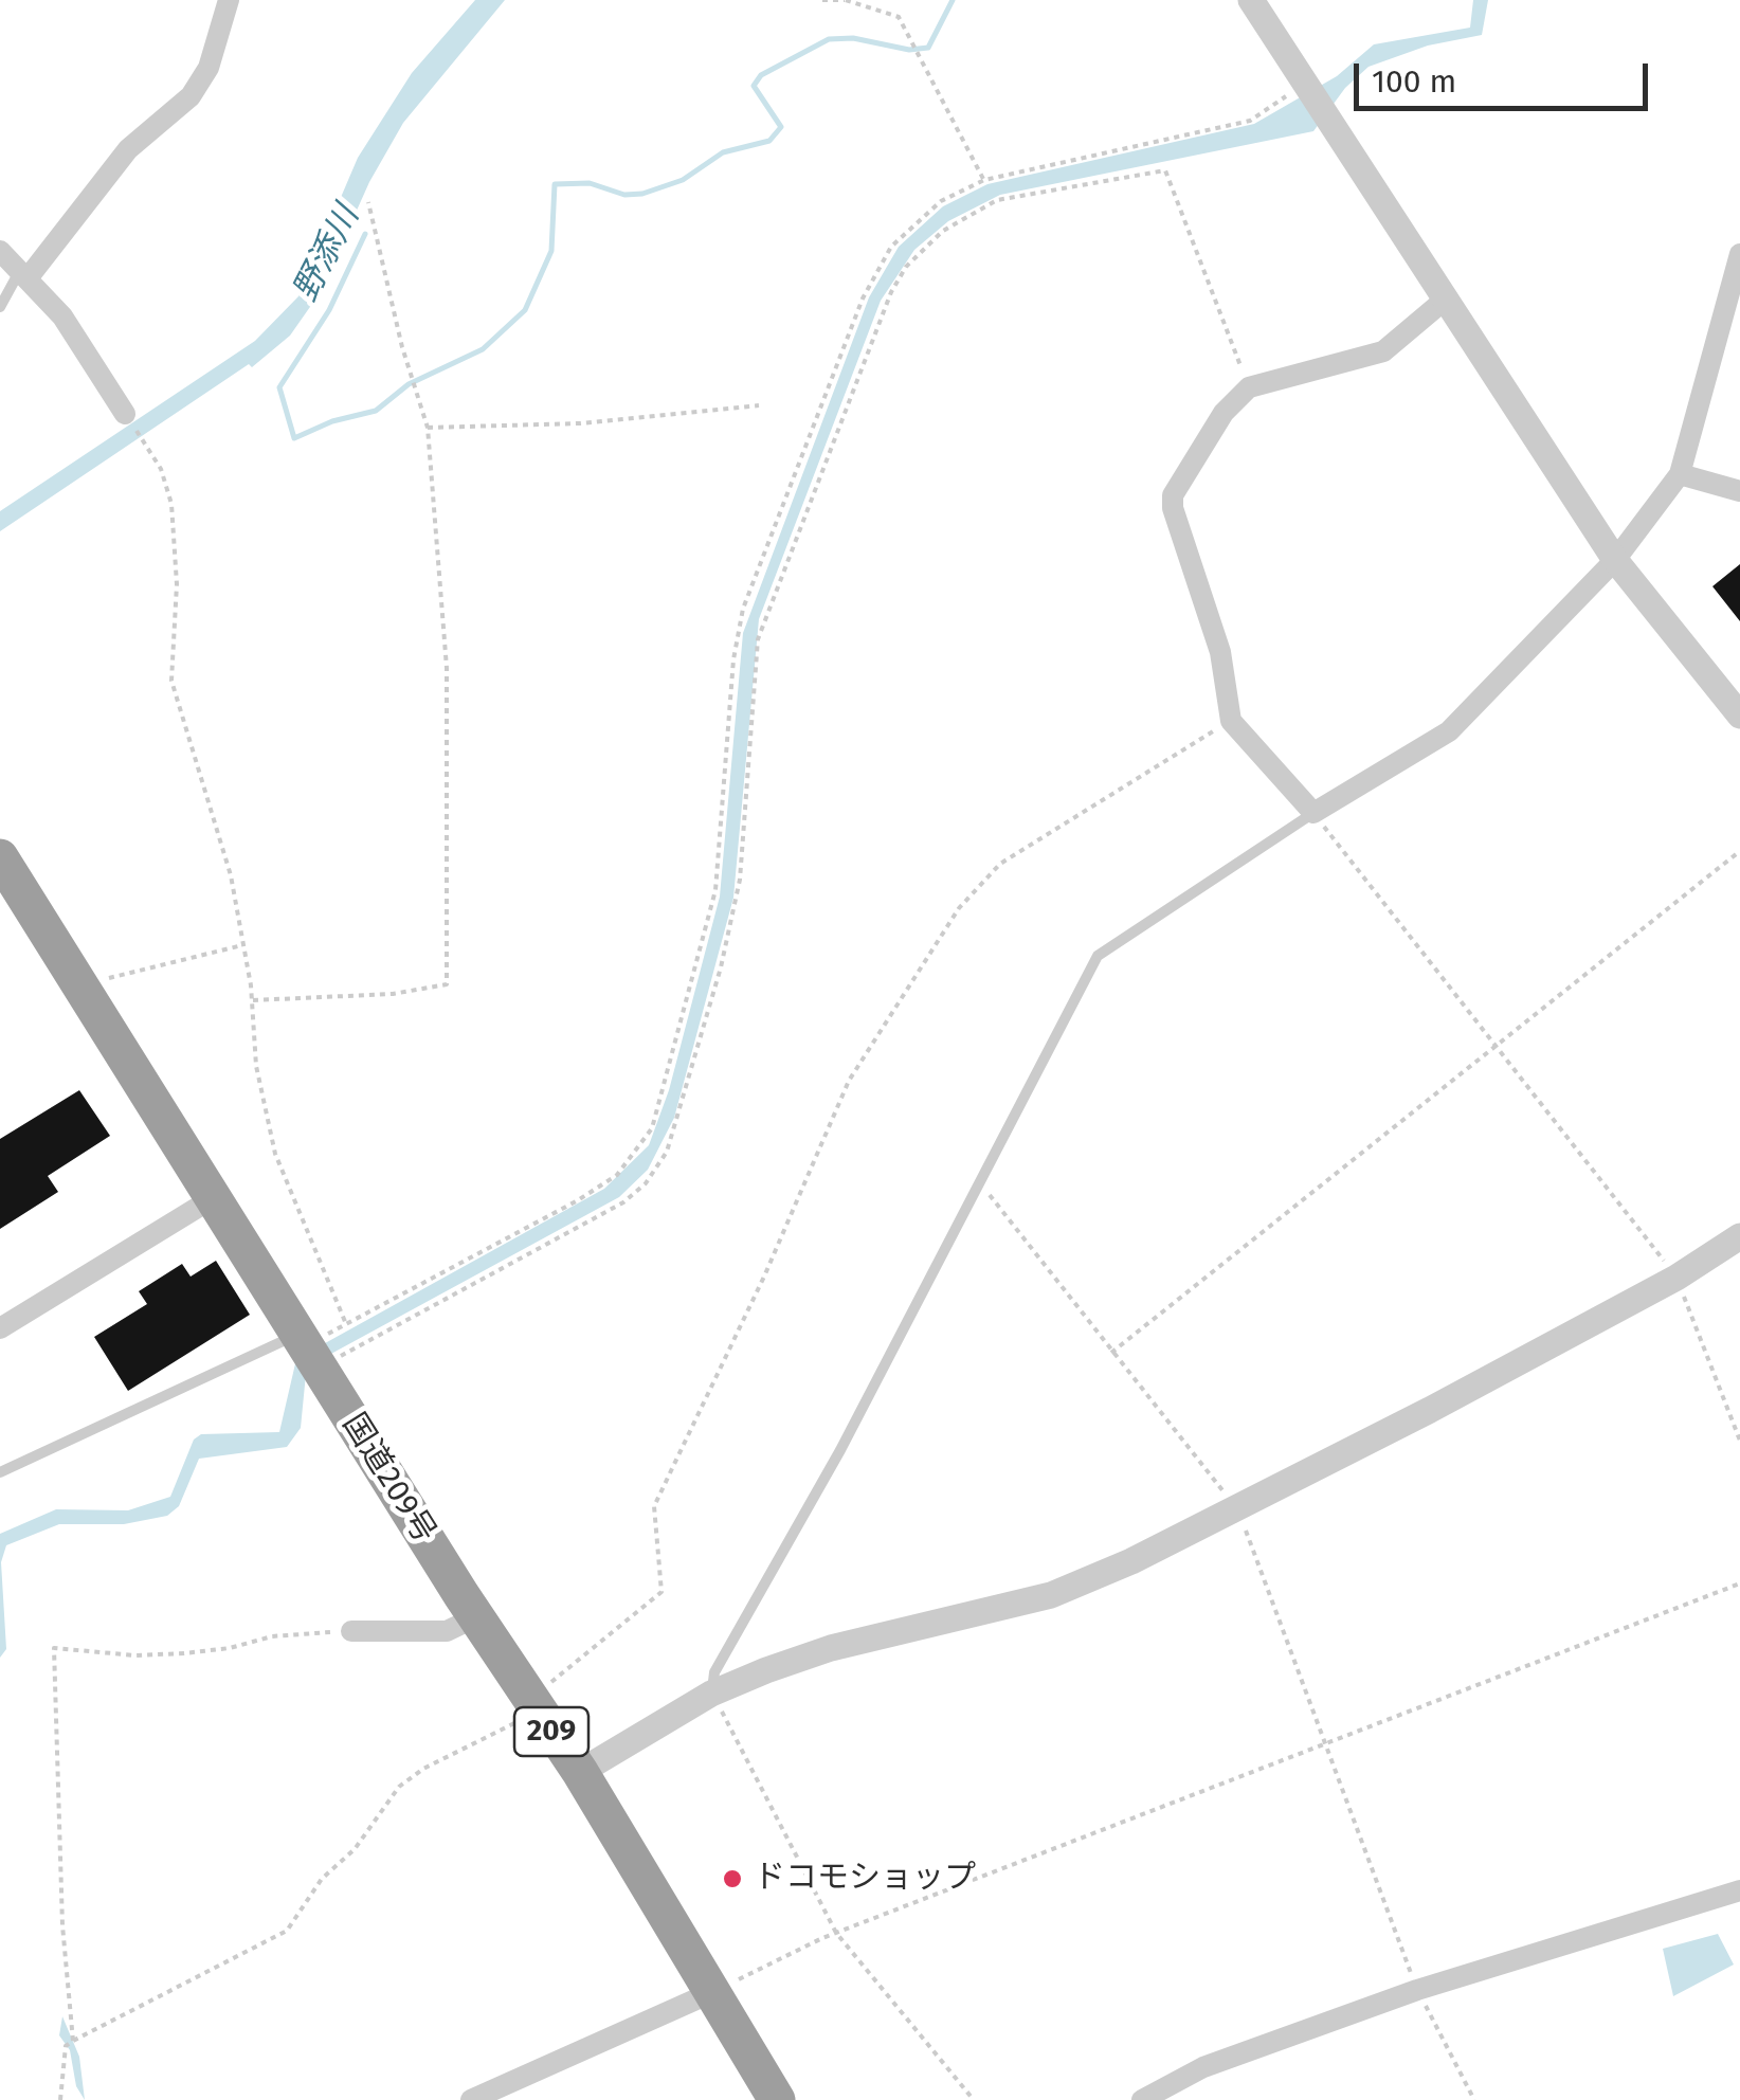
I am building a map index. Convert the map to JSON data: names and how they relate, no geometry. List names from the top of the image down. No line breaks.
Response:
{"streets":{"highway":["国道209号","209"]},"water":["野添川"],"places":["ドコモショップ"],"scale_bar":"100 m"}
